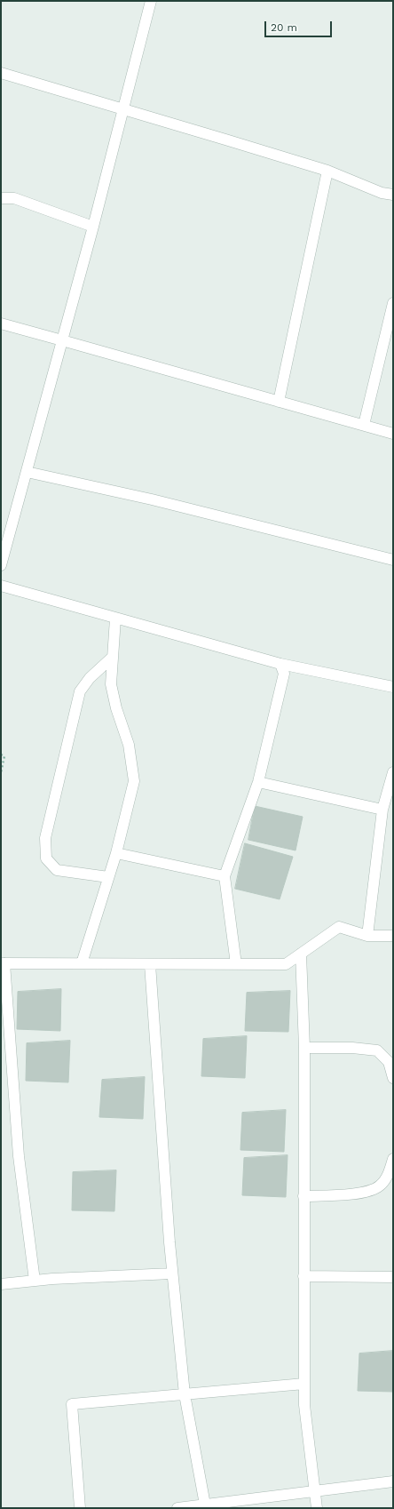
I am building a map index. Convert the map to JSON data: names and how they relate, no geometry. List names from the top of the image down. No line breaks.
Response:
{"scale_bar":"20 m"}
